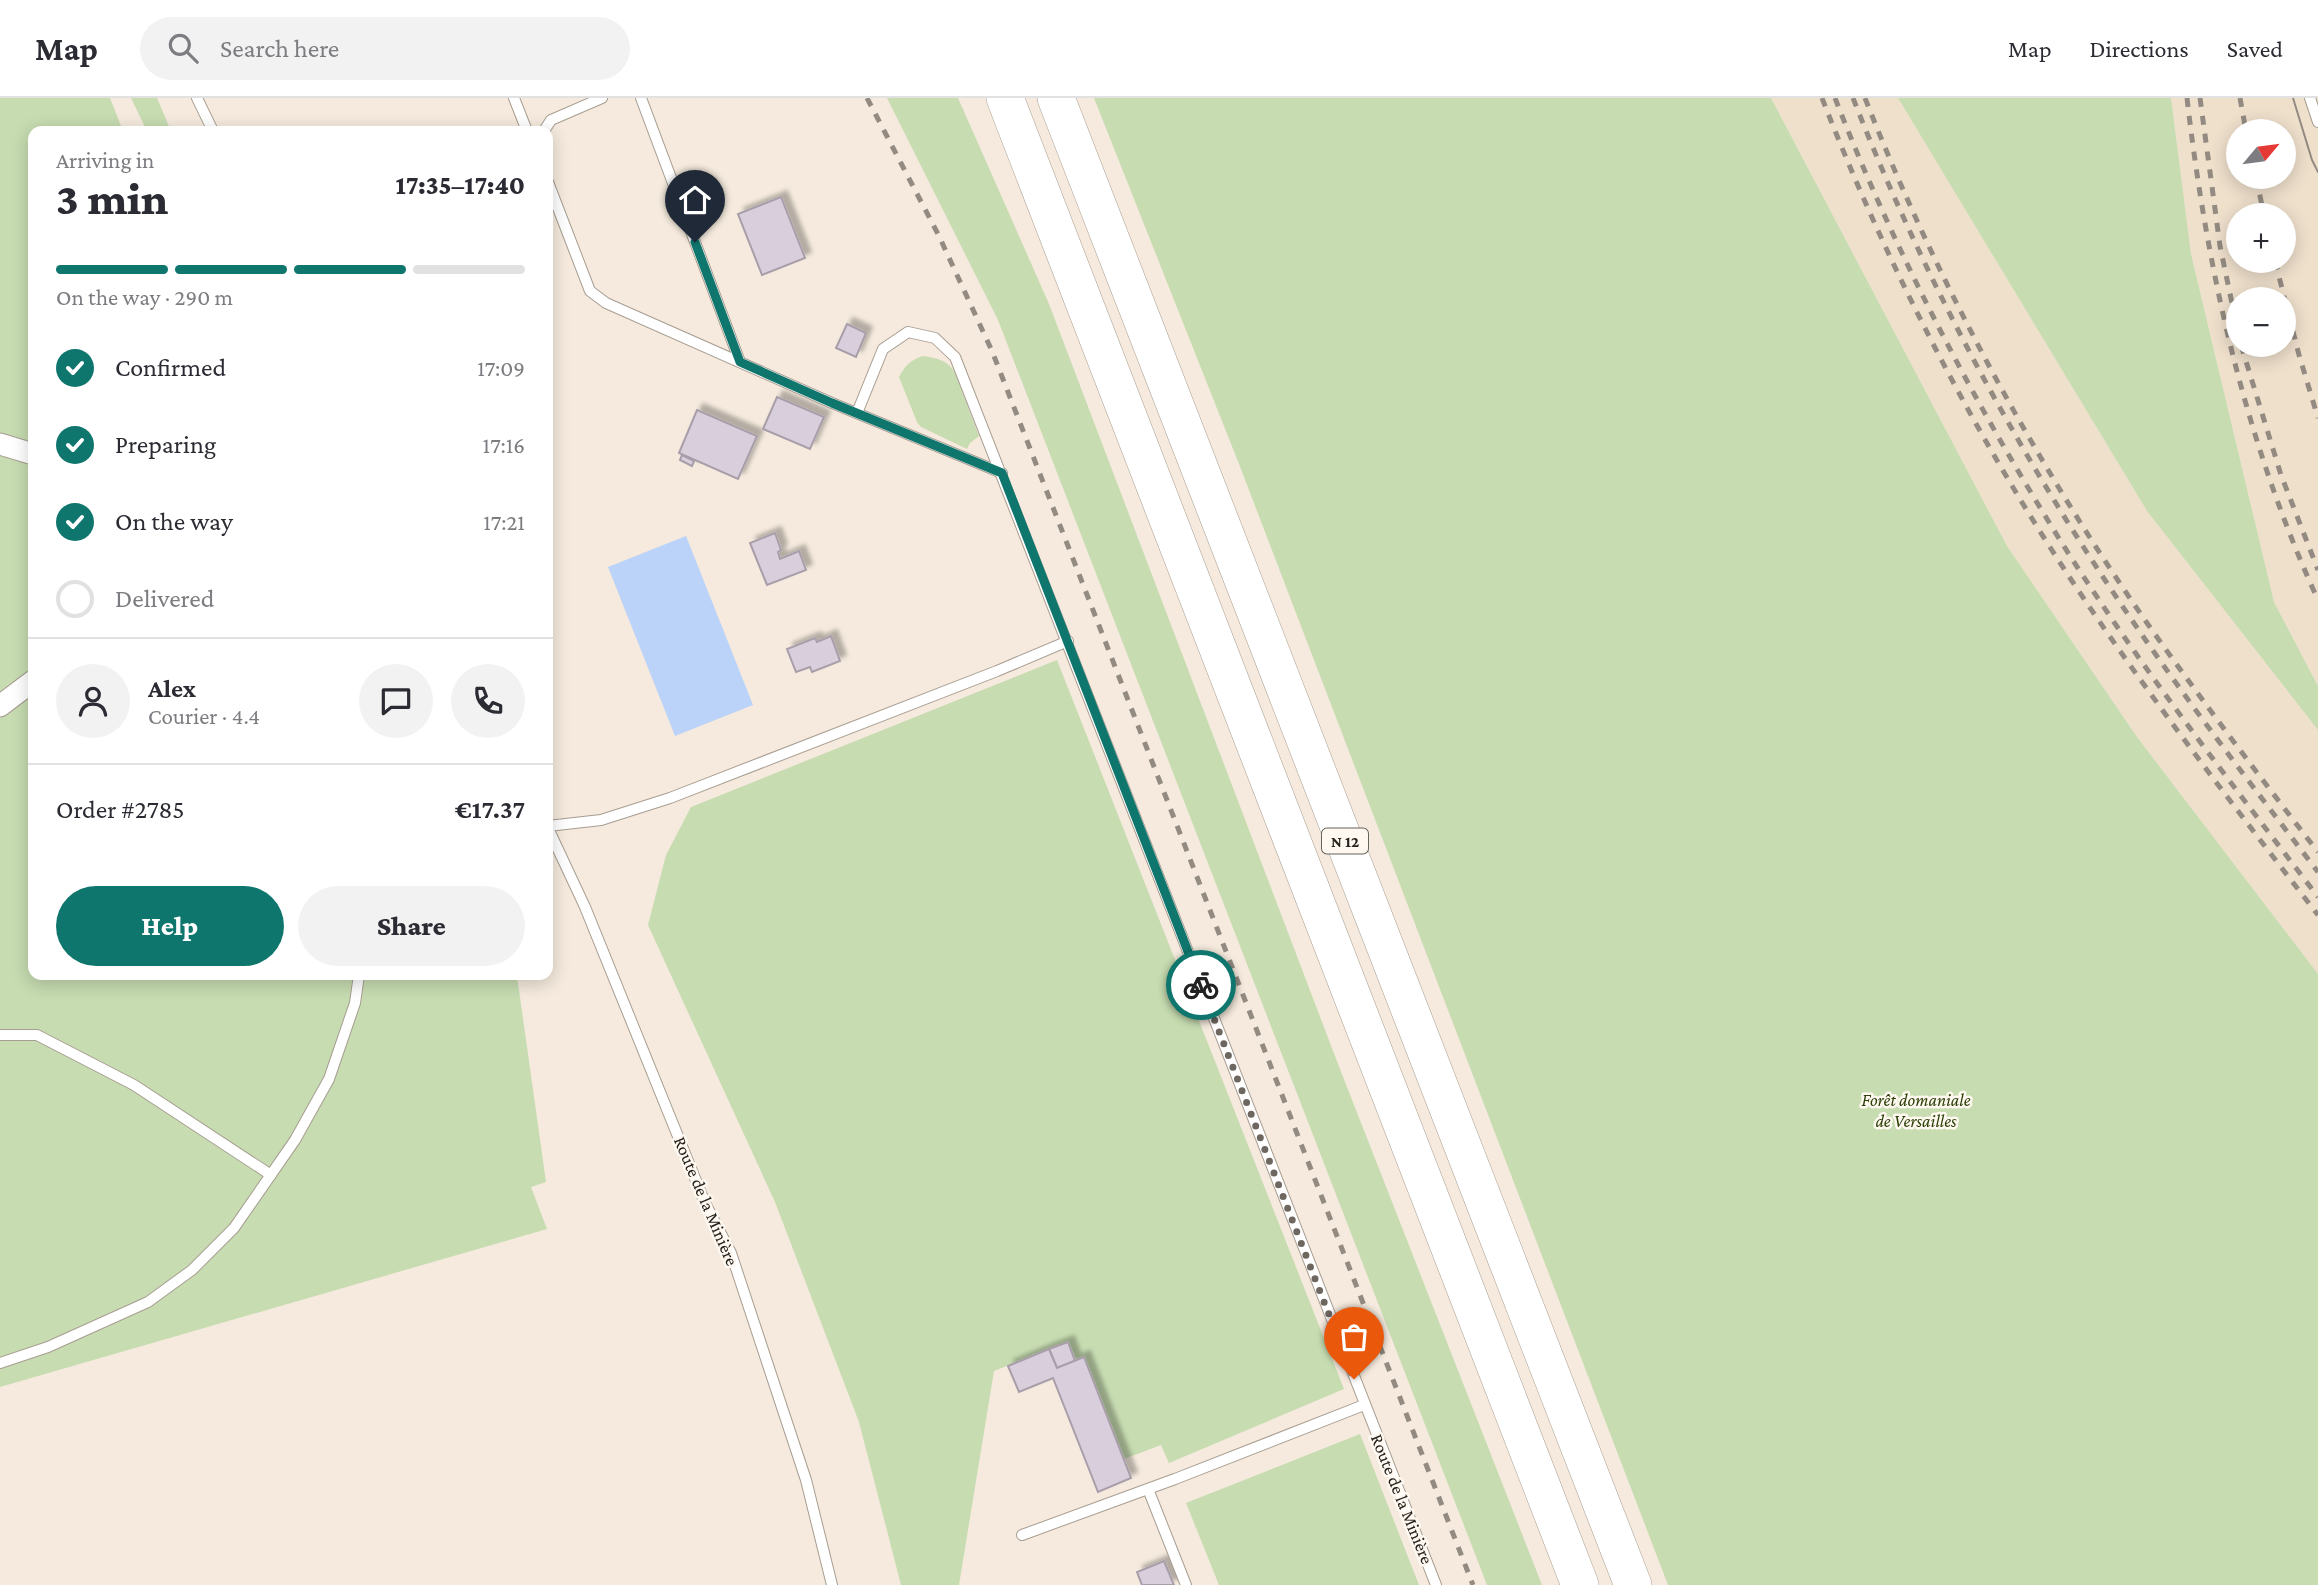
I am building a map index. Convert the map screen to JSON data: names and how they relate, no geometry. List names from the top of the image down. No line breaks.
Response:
{"streets":{"highway":["N 12"],"lane":["Route de la Minière"]},"parks":["Forêt domaniale de Versailles"],"north":"top right","page":{"header":"Map","search":"Search here","nav":["Map","Directions","Saved"],"map_buttons":["+","−"],"heading":["3 min","Arriving in","17:35–17:40"],"panel":["Alex","Courier · 4.4","Order #2785","€17.37"],"bar":"On the way · 290 m","list":[["Confirmed","17:09"],["Preparing","17:16"],["On the way","17:21"],"Delivered"],"buttons":["Help","Share"]}}
